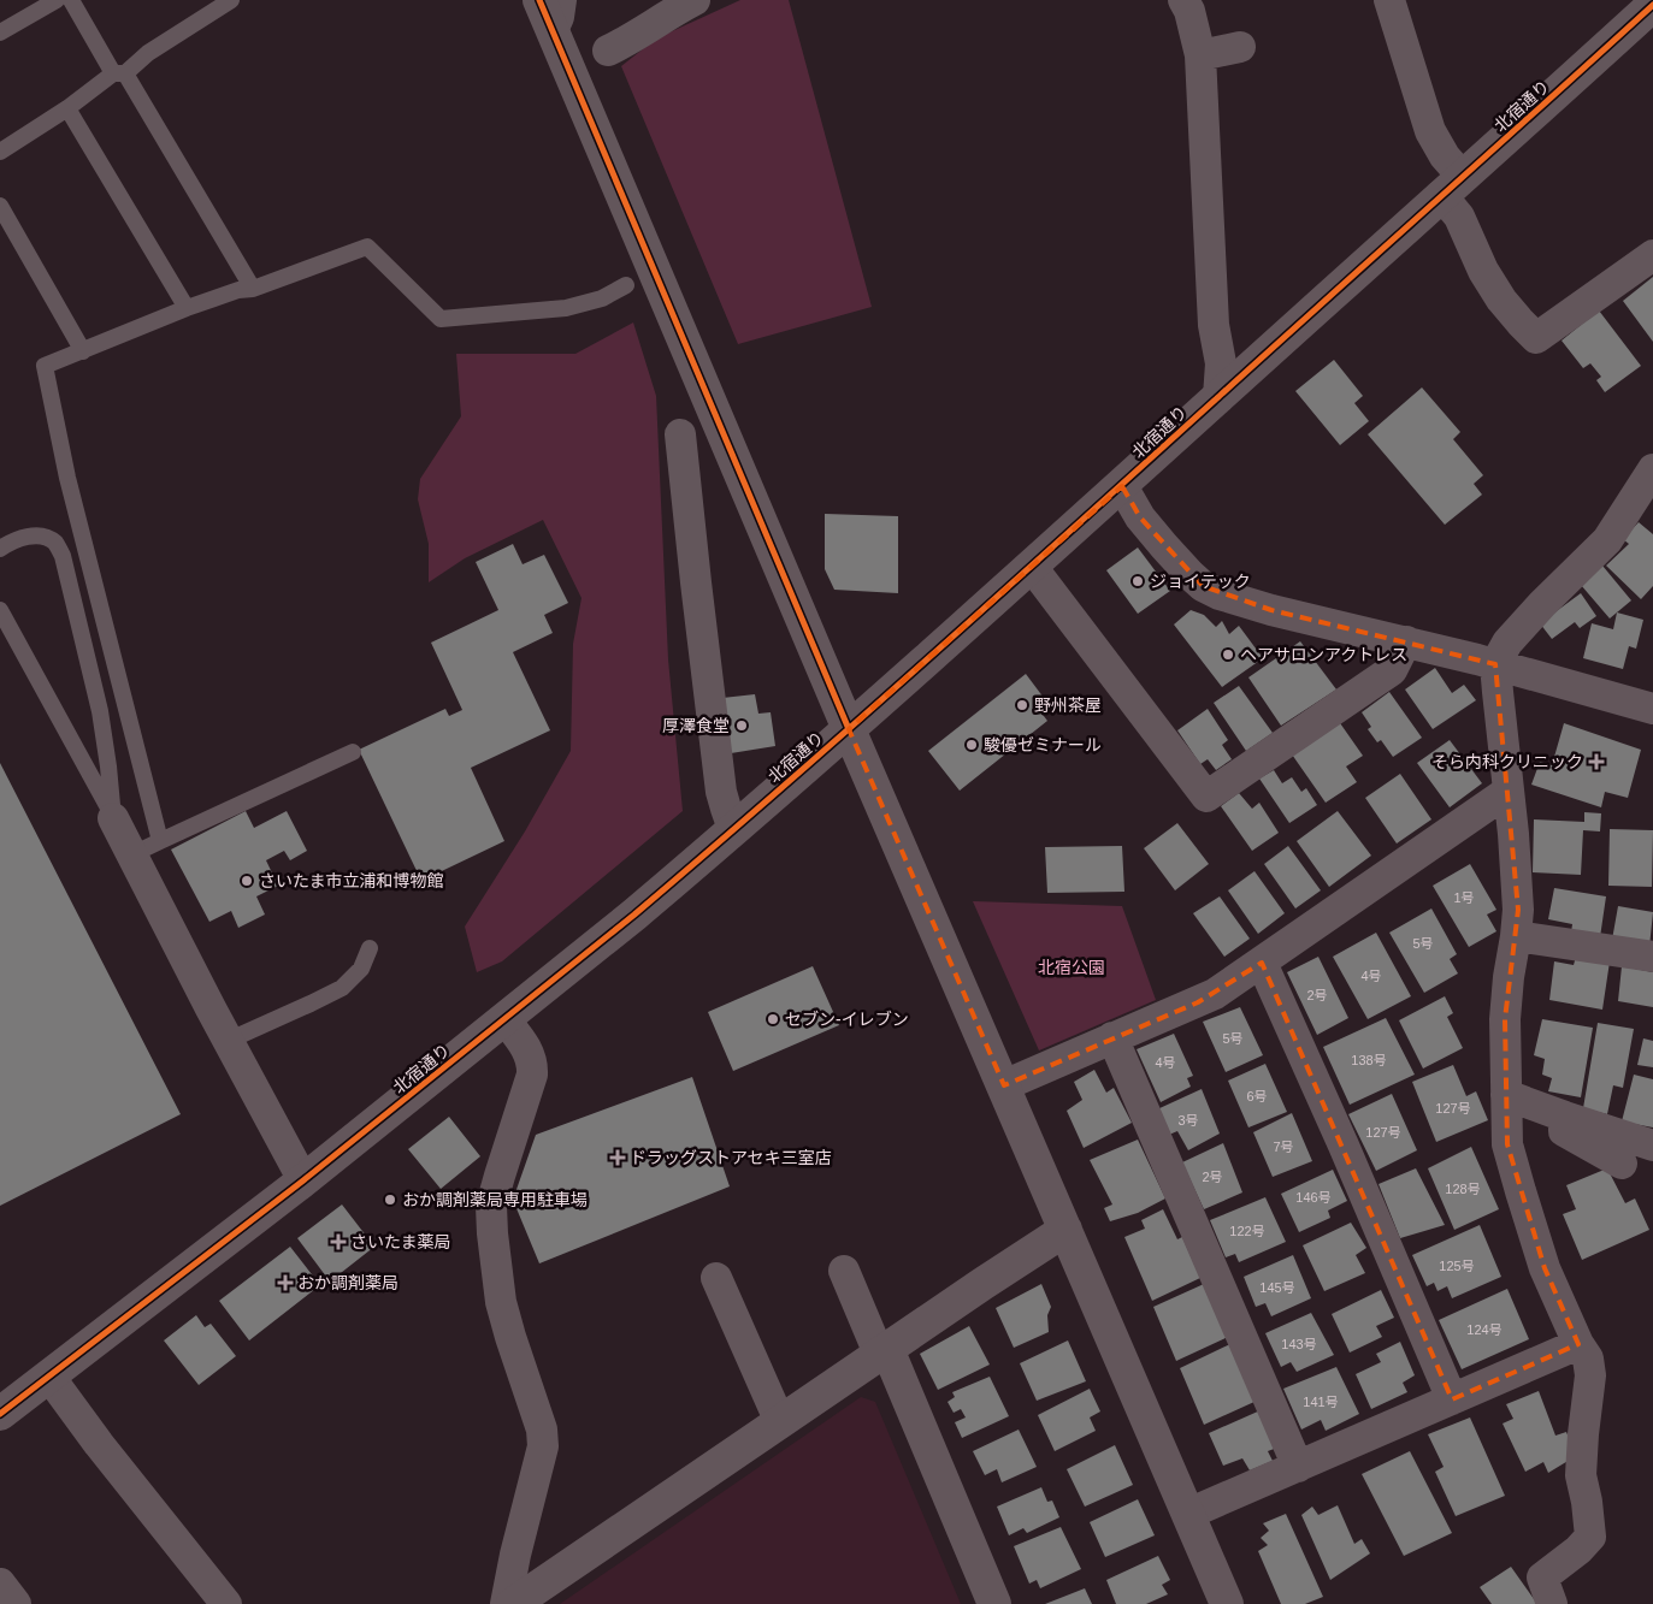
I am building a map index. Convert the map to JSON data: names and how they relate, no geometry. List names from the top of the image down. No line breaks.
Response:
{"streets":{"street":["北宿通り"]},"parks":["北宿公園"],"places":{"other":["ジョイテック","ヘアサロンアクトレス","野州茶屋","厚澤食堂","駿優ゼミナール","さいたま市立浦和博物館","セブン-イレブン","おか調剤薬局専用駐車場"],"health":["そら内科クリニック","ドラッグストアセキ三室店","さいたま薬局","おか調剤薬局"]},"house_numbers":["1号","5号","4号","2号","5号","138号","4号","6号","127号","3号","127号","7号","2号","128号","146号","122号","125号","145号","124号","143号","141号"]}
